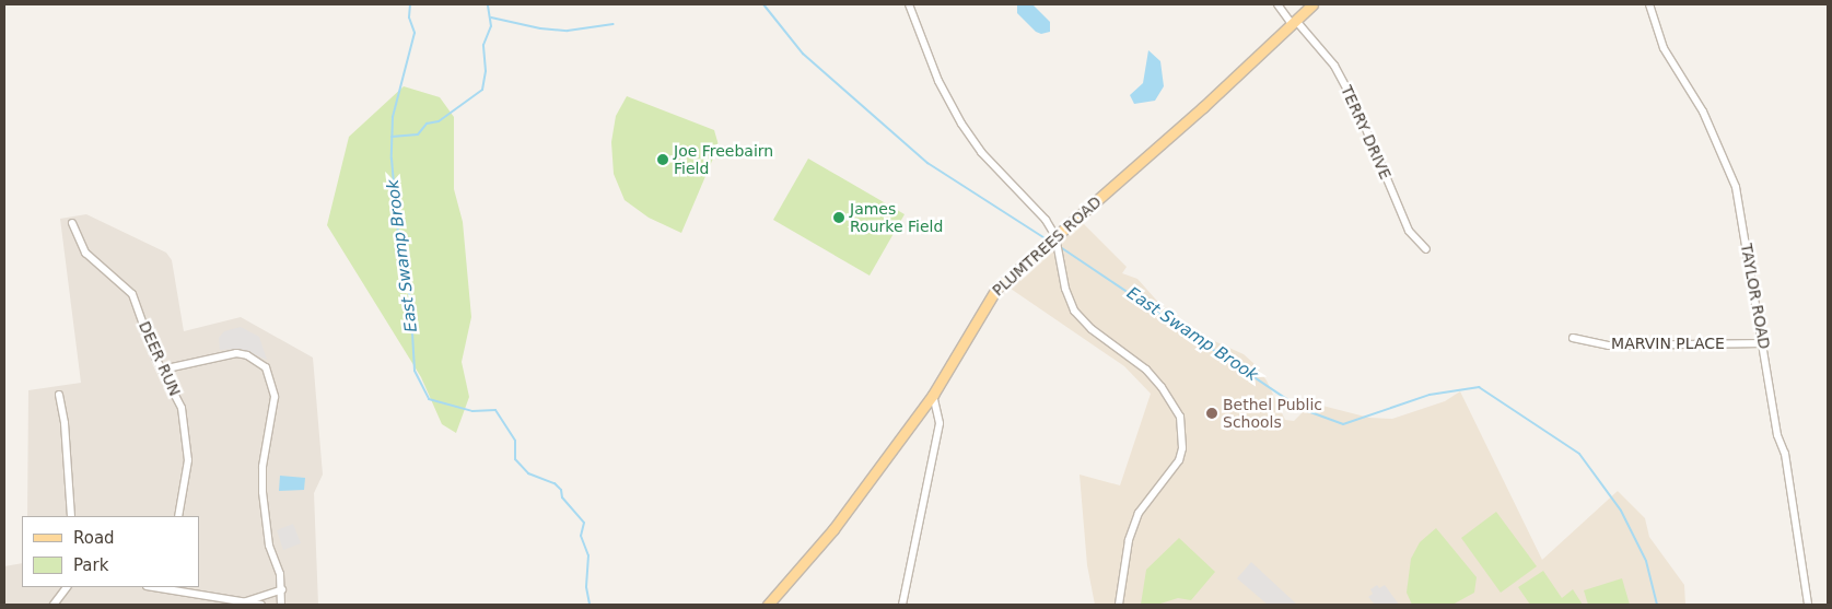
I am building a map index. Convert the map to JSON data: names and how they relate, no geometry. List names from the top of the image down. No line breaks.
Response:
{"streets":{"main road":["PLUMTREES ROAD"],"street":["TERRY DRIVE","TAYLOR ROAD","MARVIN PLACE","DEER RUN"]},"crossings":[["TERRY DRIVE","PLUMTREES ROAD"],["TAYLOR ROAD","MARVIN PLACE"]],"water":["East Swamp Brook"],"places":["Joe Freebairn Field","James Rourke Field","Bethel Public Schools"],"legend":["Road","Park"]}
